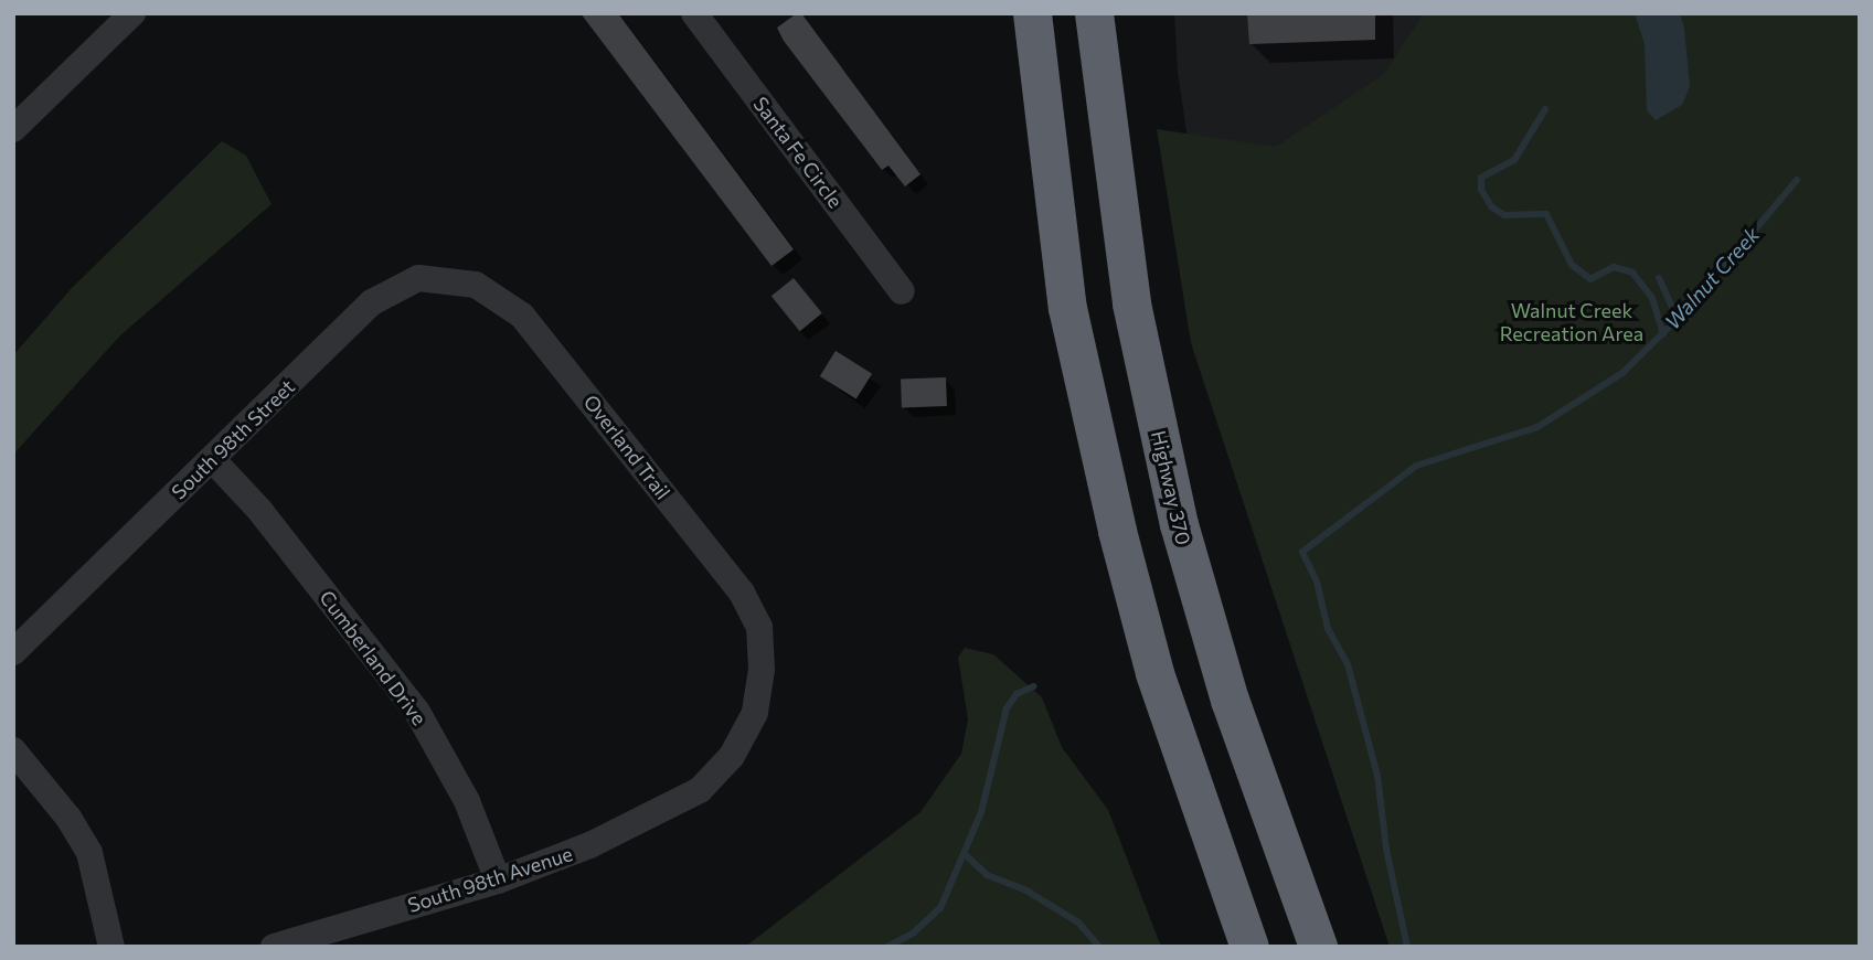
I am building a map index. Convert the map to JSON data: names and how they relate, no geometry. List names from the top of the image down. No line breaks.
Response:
{"streets":{"highway":["Highway 370"],"street":["Santa Fe Circle","South 98th Street","Overland Trail","Cumberland Drive","South 98th Avenue"]},"crossings":[["South 98th Street","Overland Trail"],["South 98th Street","Cumberland Drive"],["Overland Trail","South 98th Avenue"],["Cumberland Drive","South 98th Avenue"]],"water":["Walnut Creek"],"parks":["Walnut Creek Recreation Area"]}
